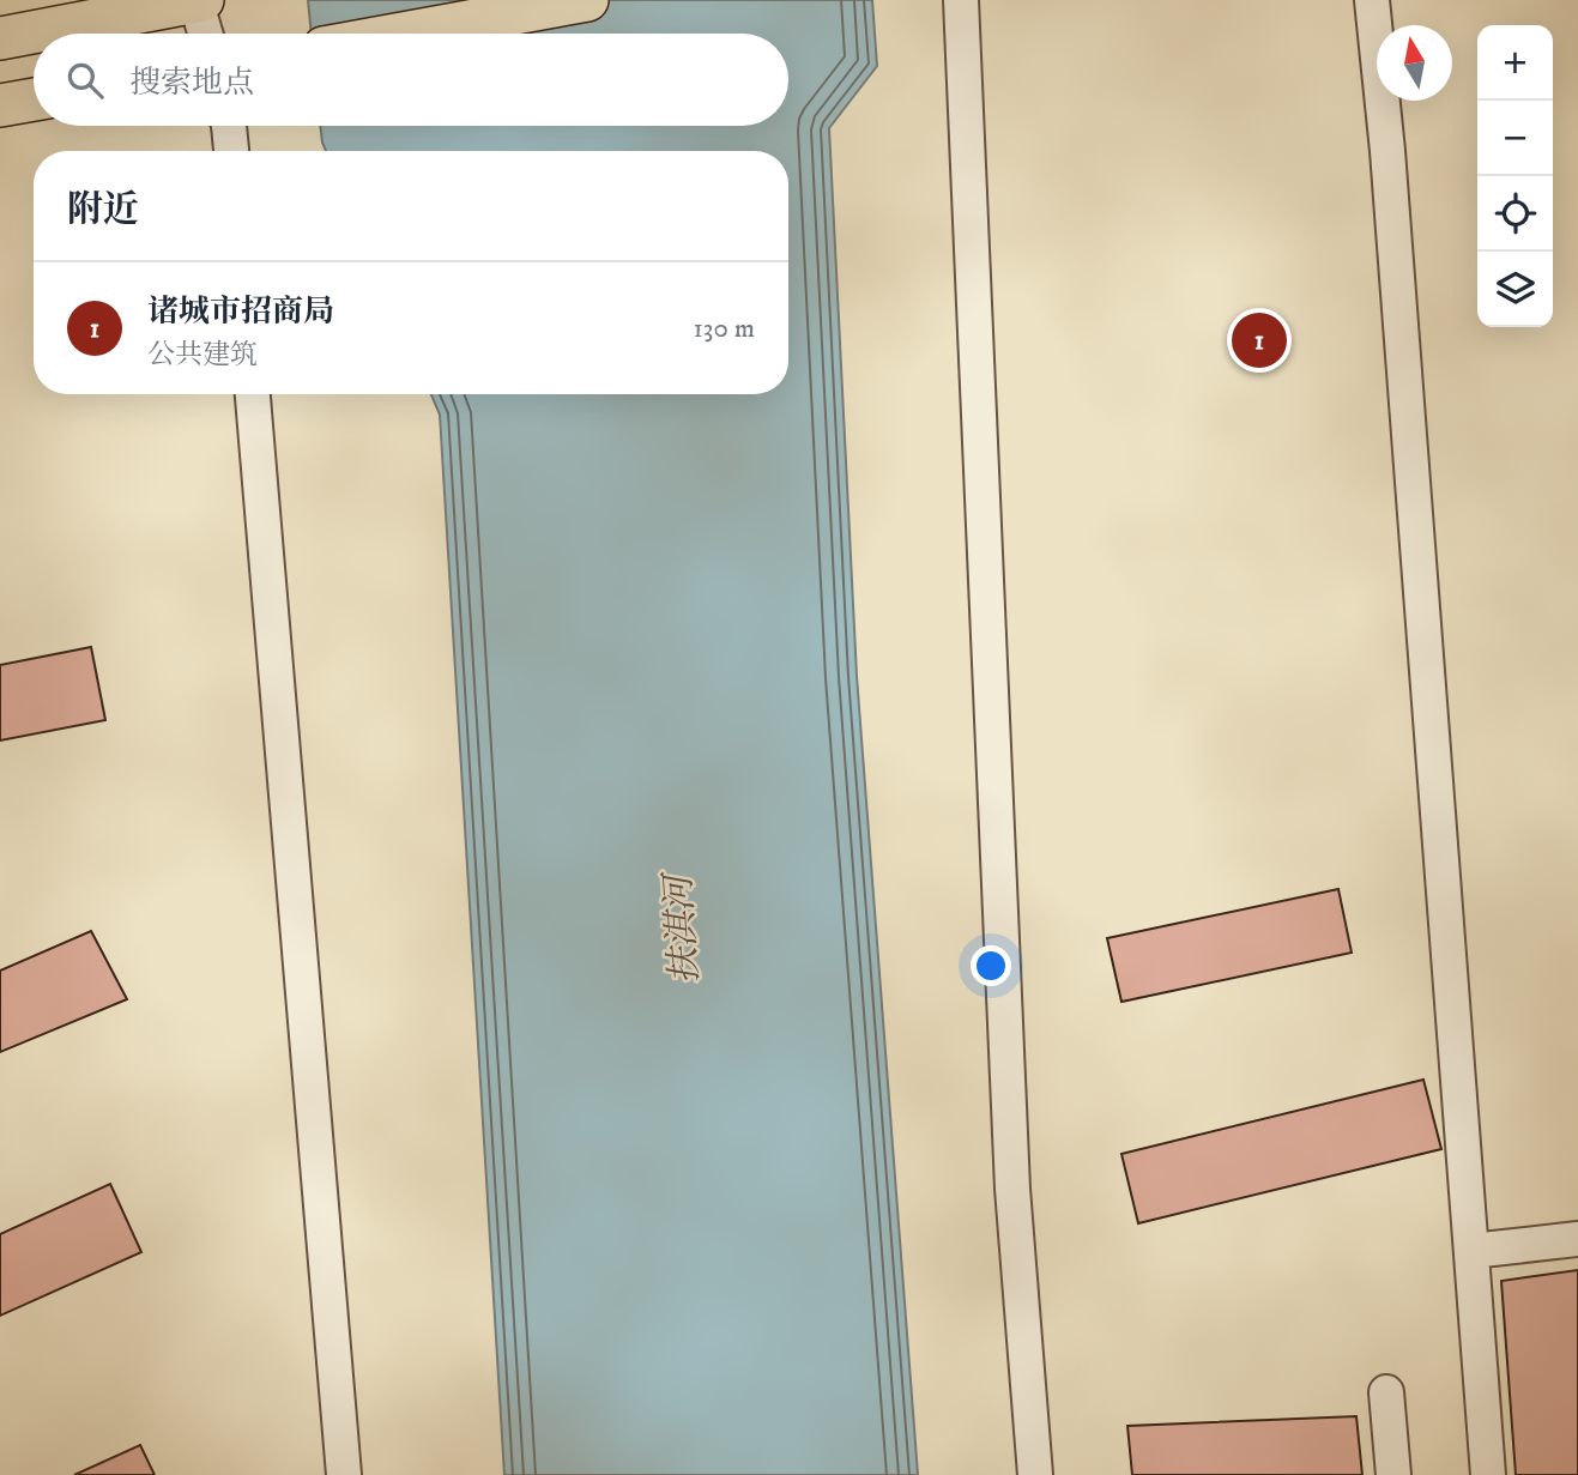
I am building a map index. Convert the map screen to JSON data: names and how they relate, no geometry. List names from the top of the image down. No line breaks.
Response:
{"water":["扶淇河"],"north":"top","page":{"map_buttons":["+","−"],"search":"搜索地点","heading":"附近","list":[{"mark":"1","name":"诸城市招商局","note":"公共建筑","value":"130 m"}],"pins":"1"}}
